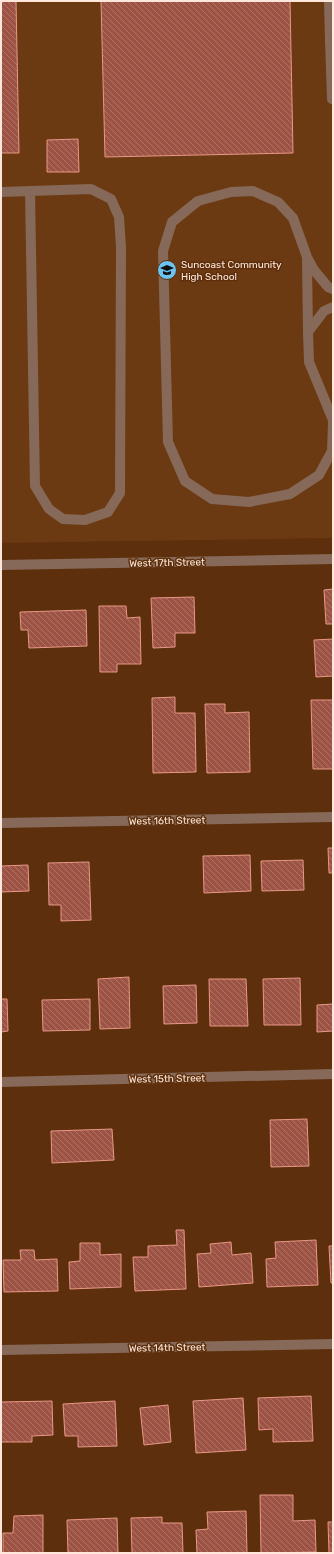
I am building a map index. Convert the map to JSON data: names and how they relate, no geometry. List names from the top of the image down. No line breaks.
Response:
{"streets":{"street":["West 17th Street","West 16th Street","West 15th Street","West 14th Street"]},"places":{"school or university":["Suncoast Community High School"]}}
